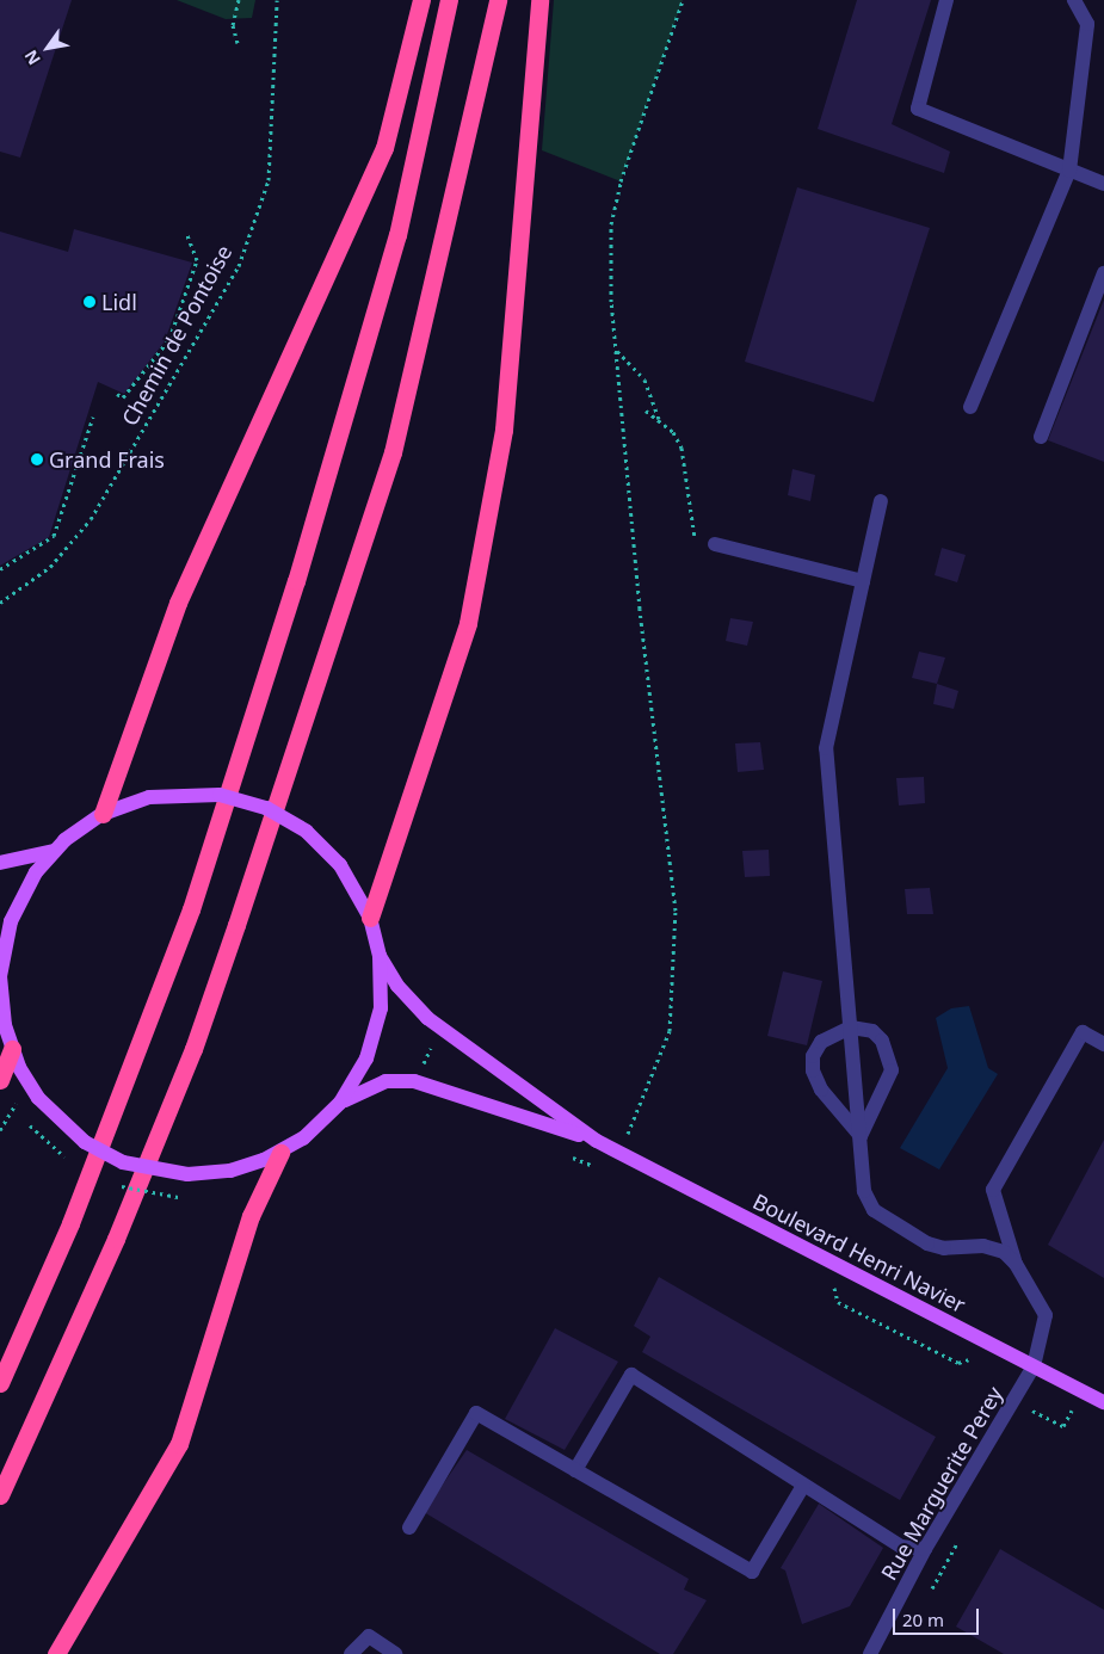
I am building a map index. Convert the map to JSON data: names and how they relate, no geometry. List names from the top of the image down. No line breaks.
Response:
{"streets":{"main road":["Boulevard Henri Navier"],"street":["Rue Marguerite Perey"],"path":["Chemin de Pontoise"]},"crossings":[["Boulevard Henri Navier","Rue Marguerite Perey"]],"places":["Lidl","Grand Frais"],"scale_bar":"20 m","north":"bottom left"}
